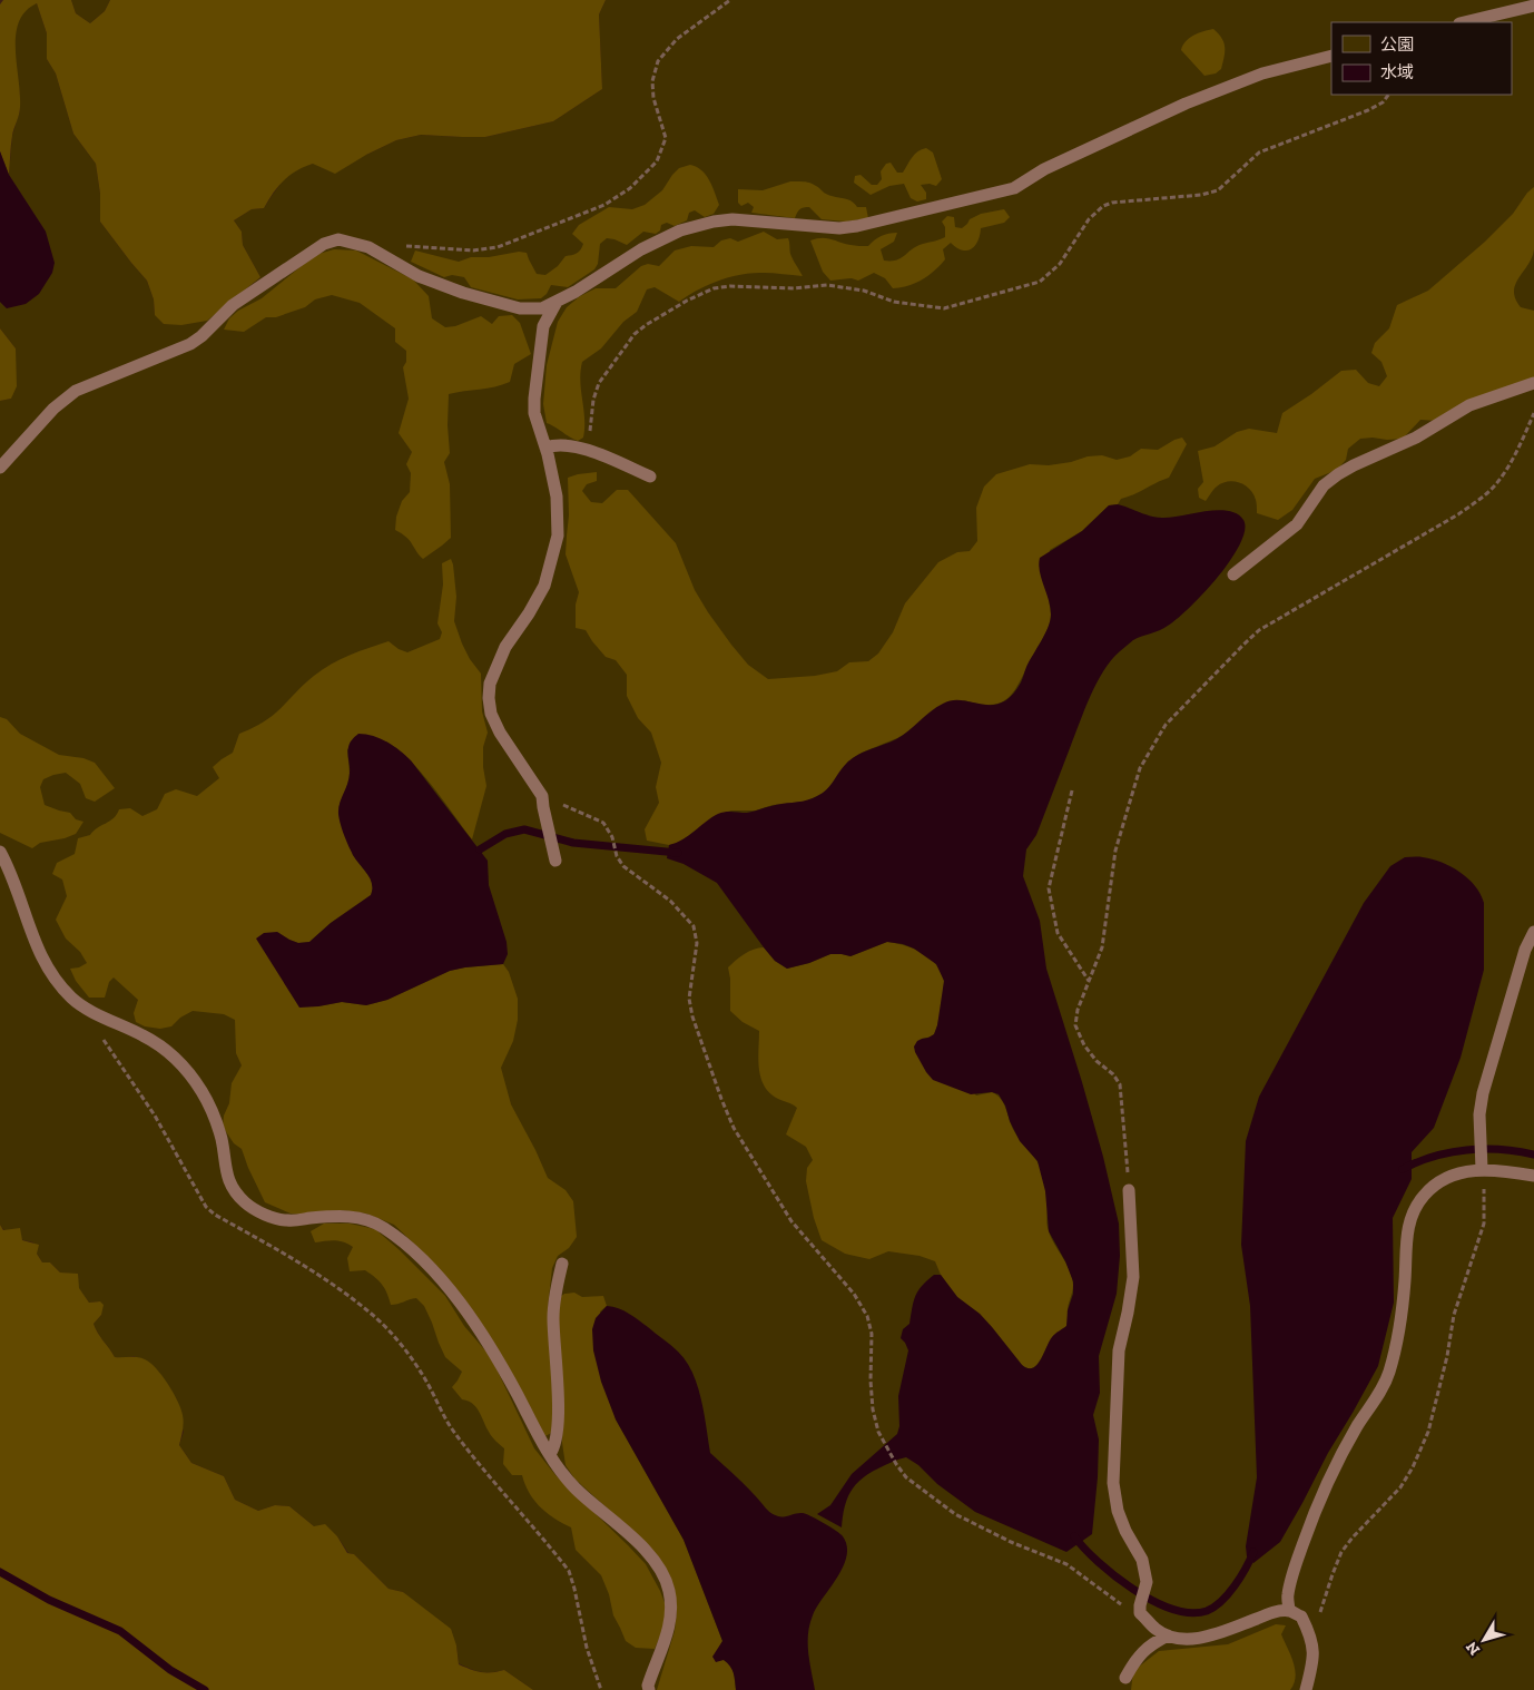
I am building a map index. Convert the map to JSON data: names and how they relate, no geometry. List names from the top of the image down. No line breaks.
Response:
{"legend":["公園","水域"],"north":"bottom left"}
